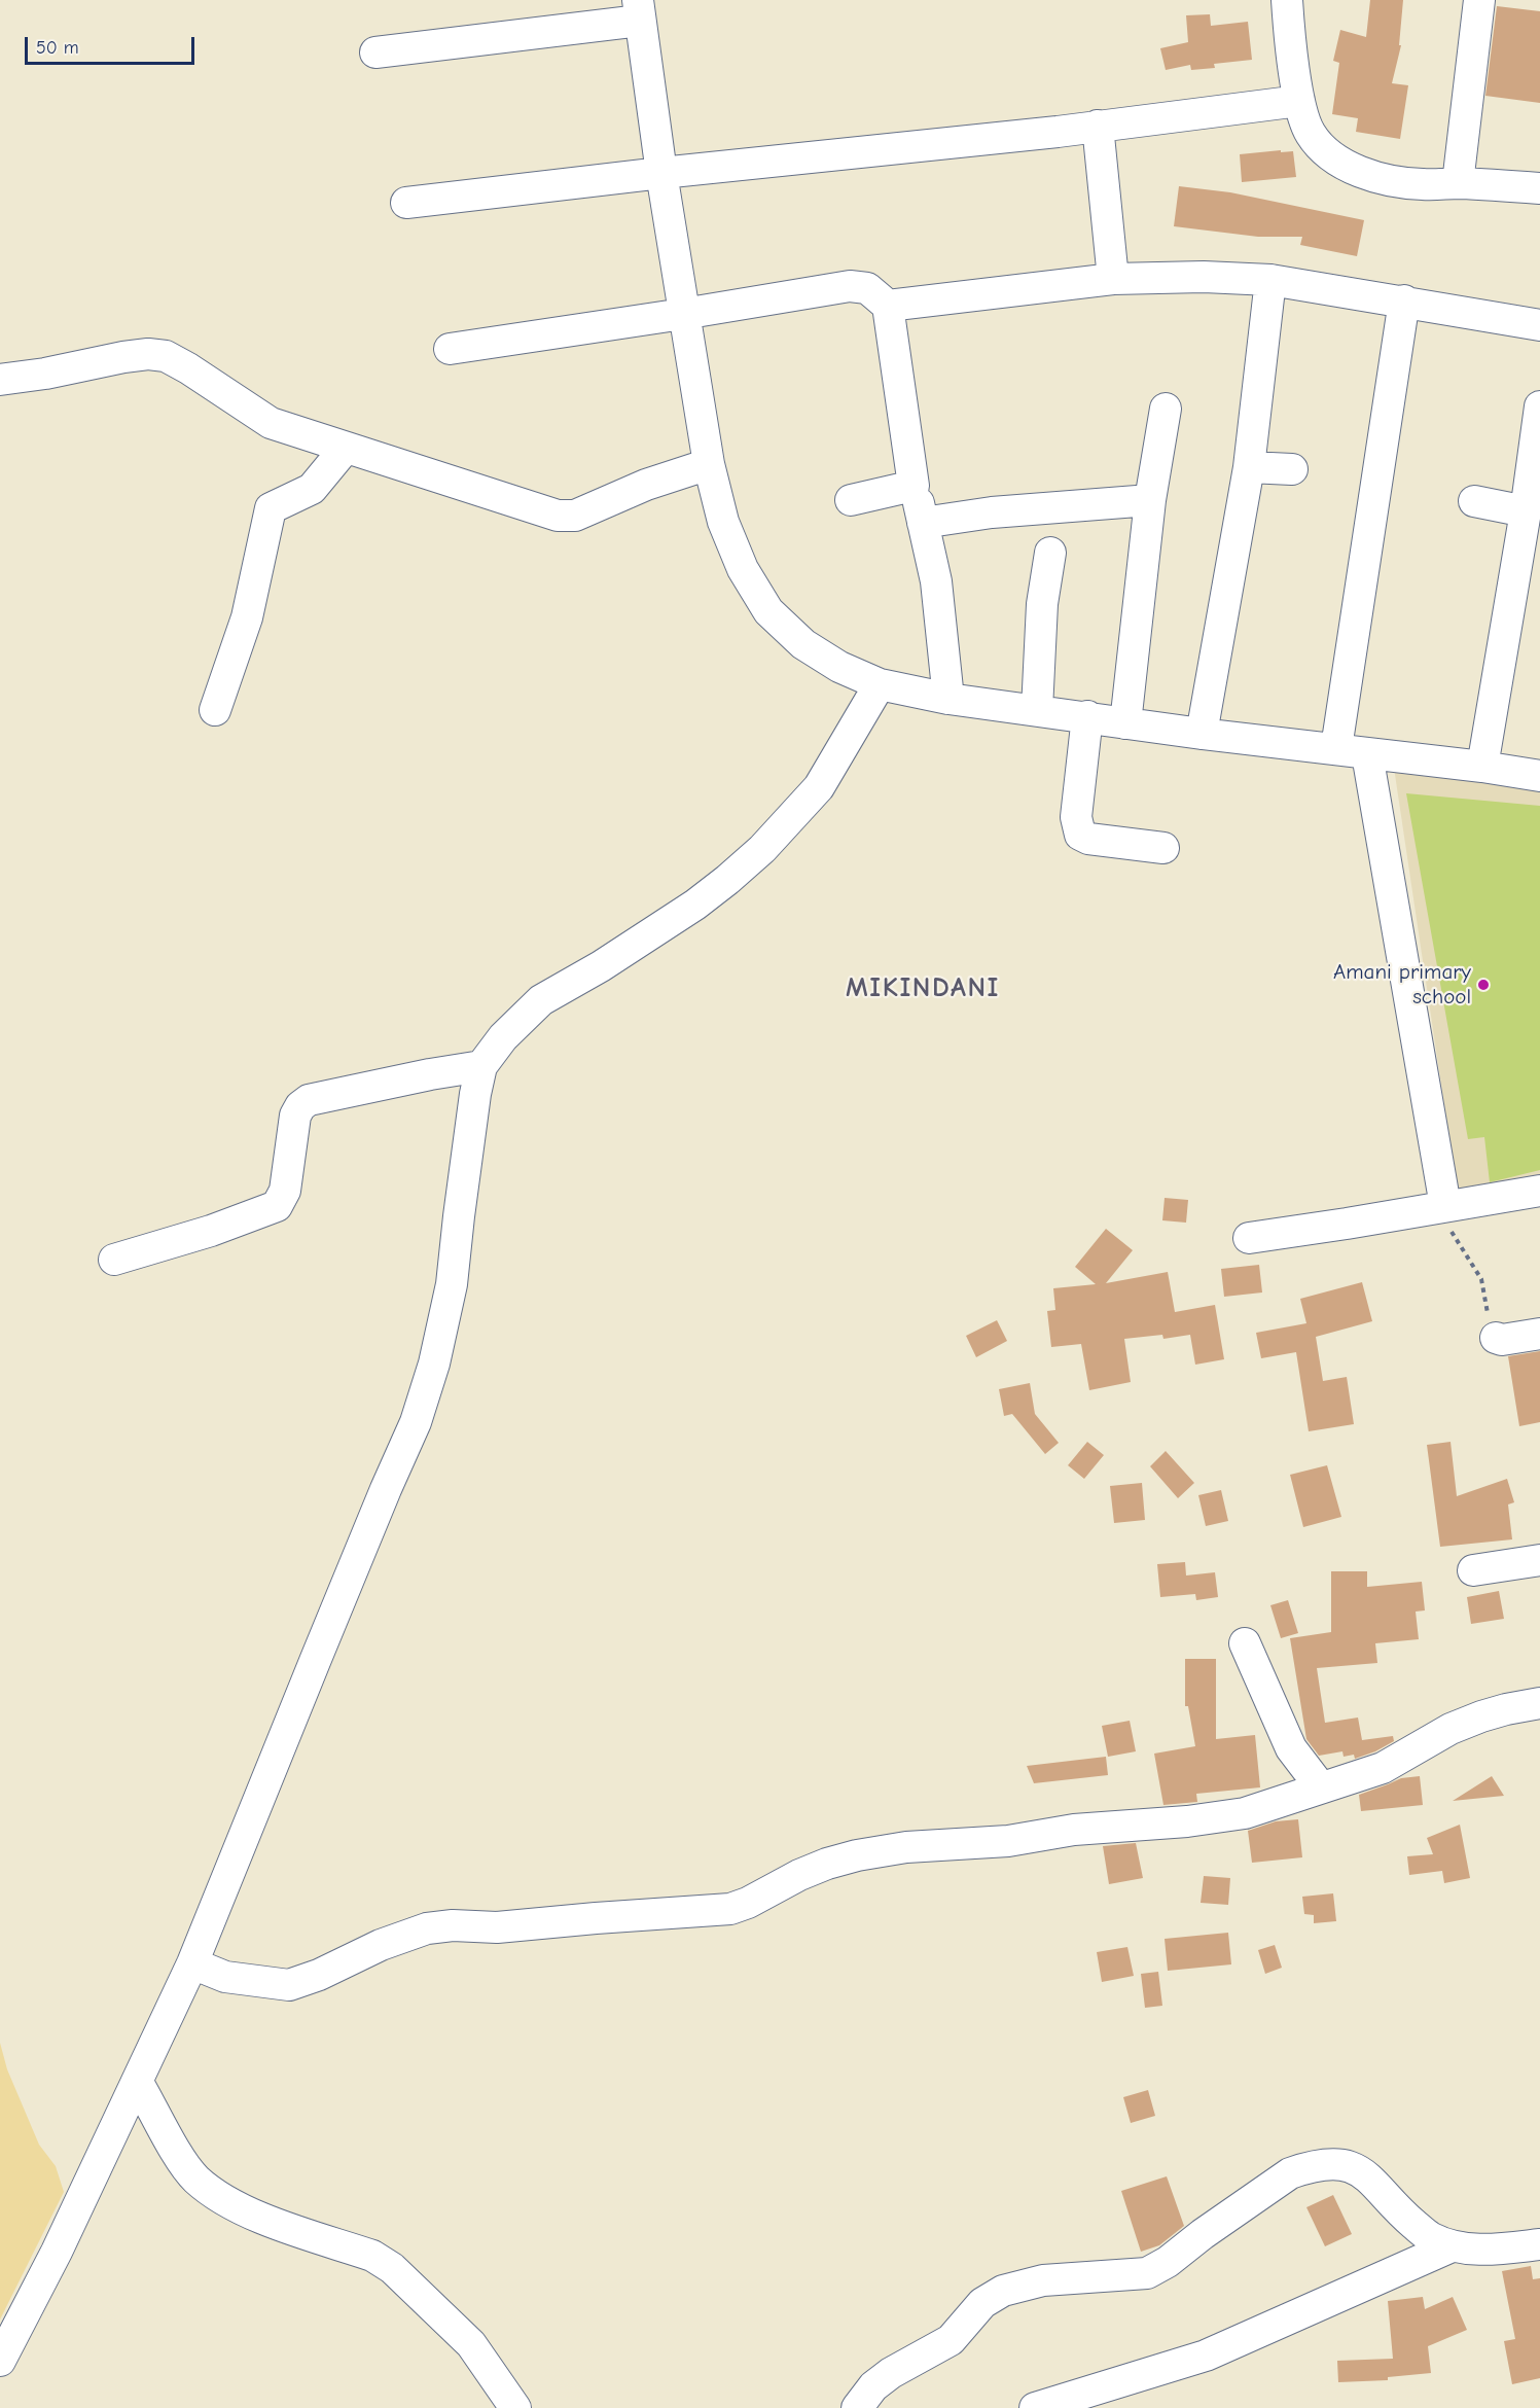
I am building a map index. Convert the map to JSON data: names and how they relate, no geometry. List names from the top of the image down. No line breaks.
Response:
{"districts":["MIKINDANI"],"places":["Amani primary school"],"scale_bar":"50 m"}
